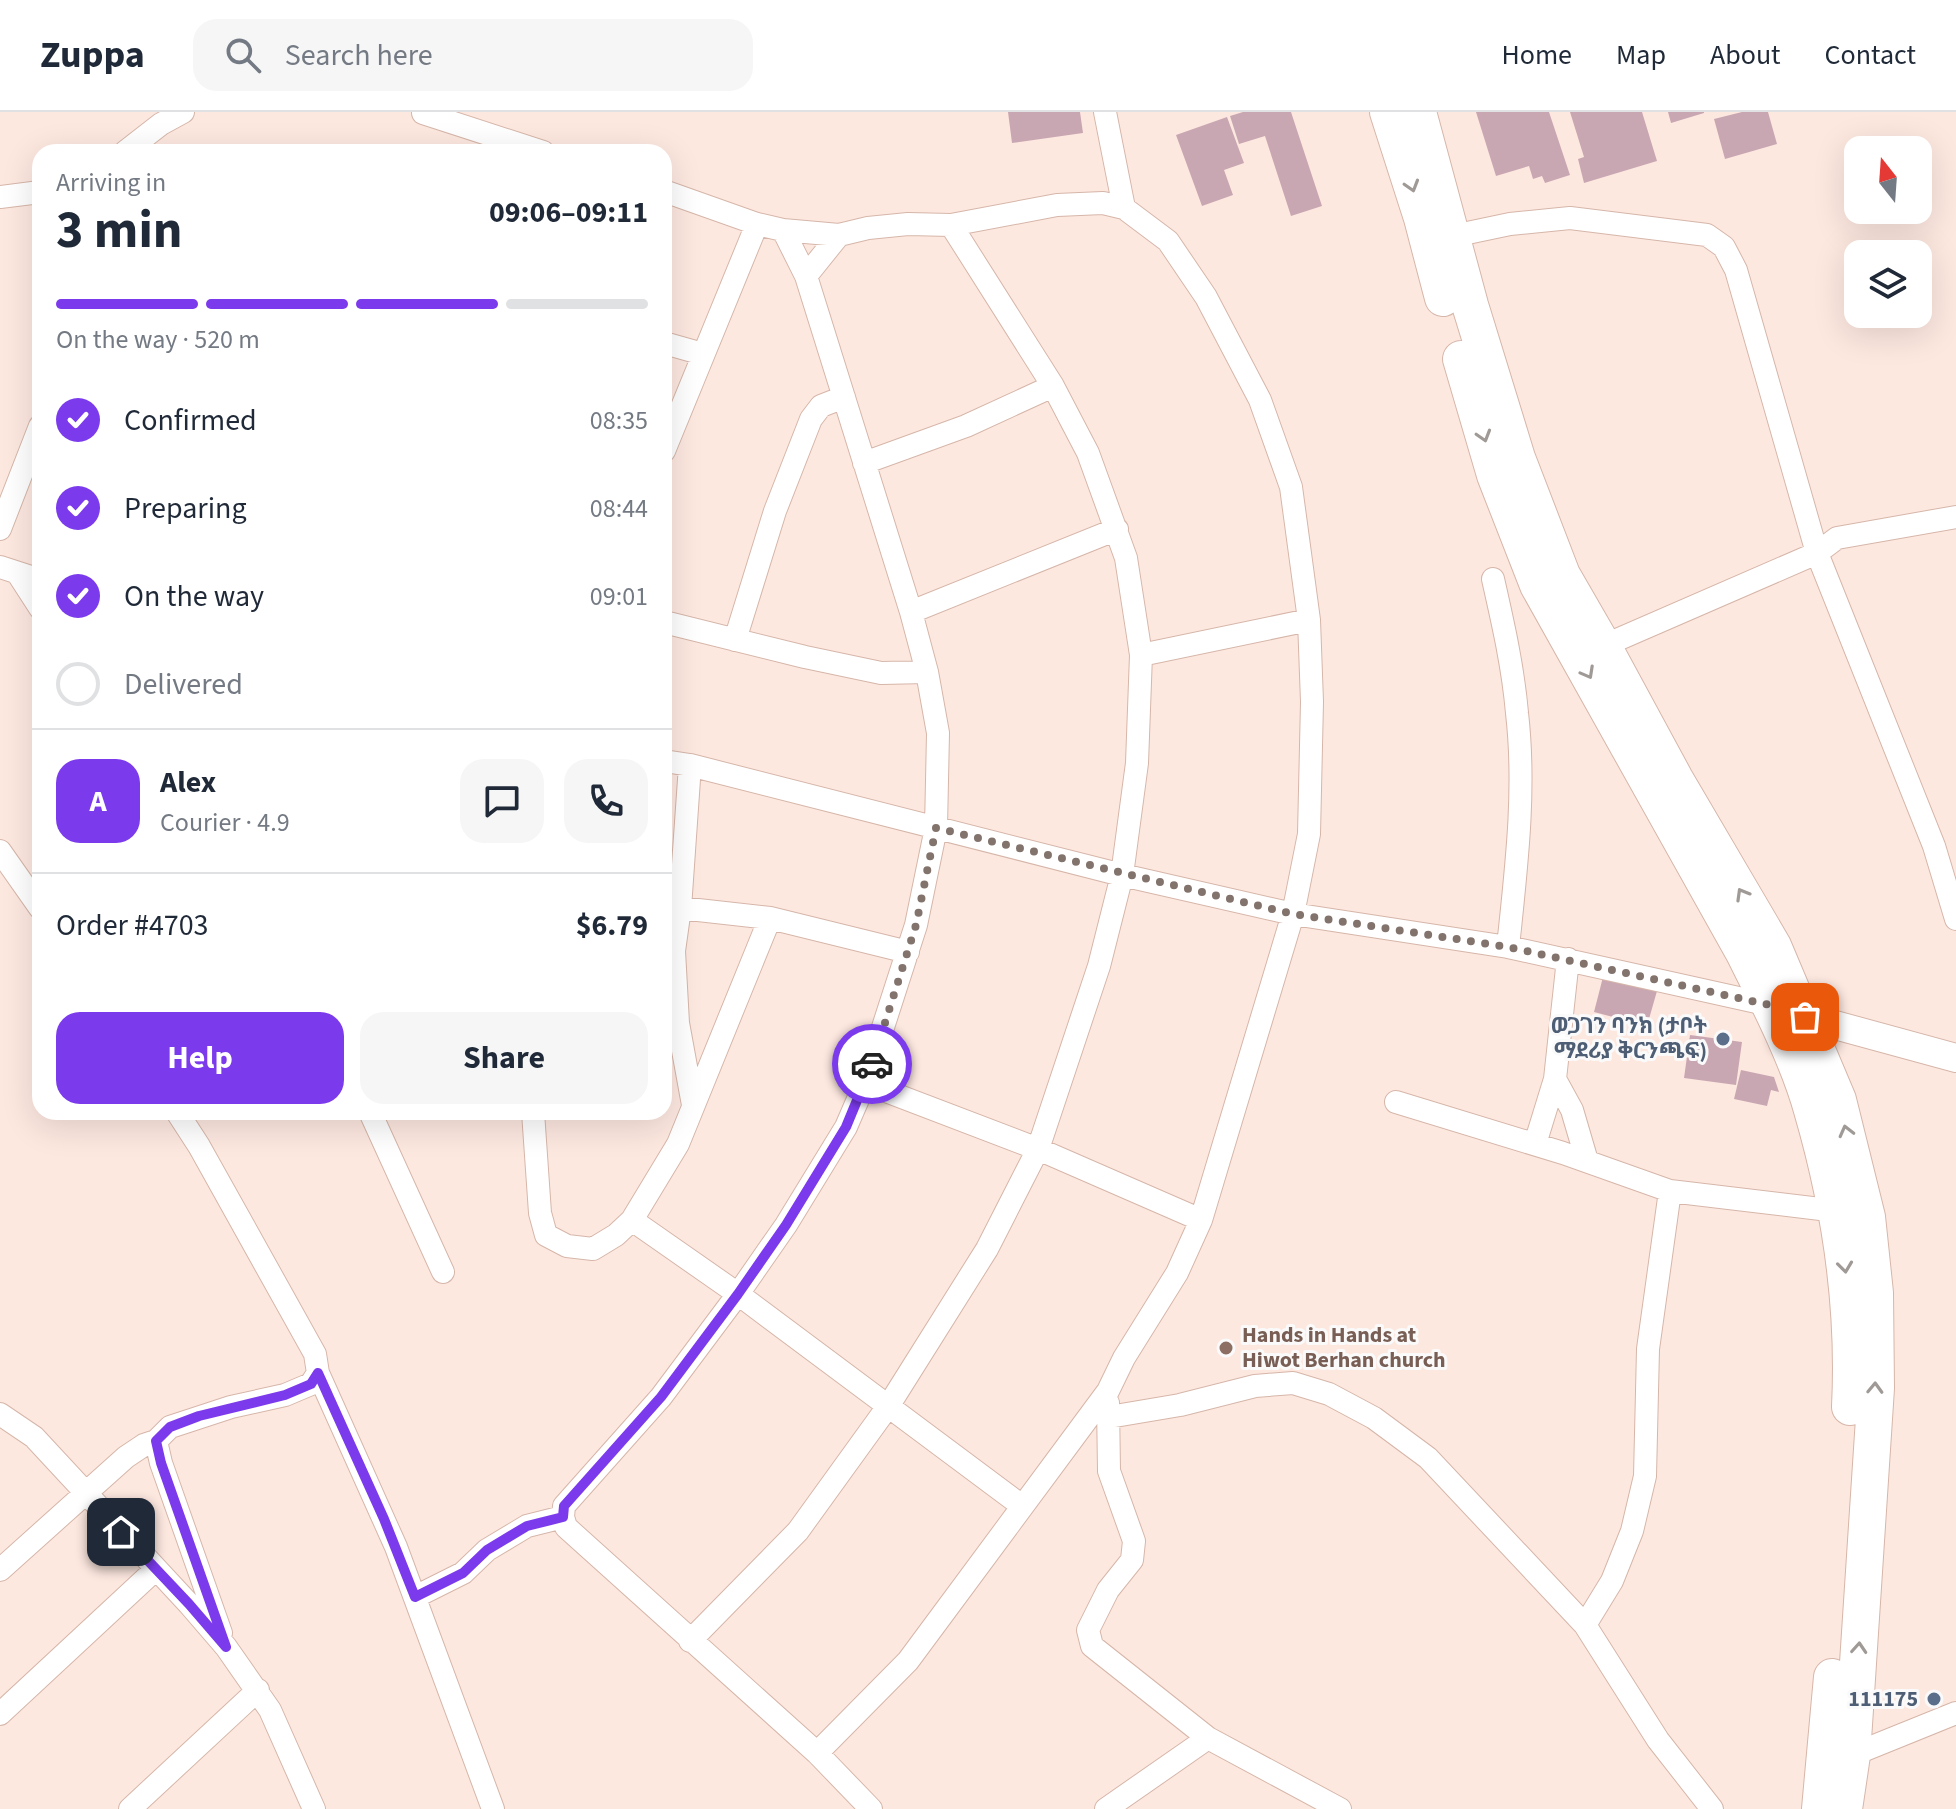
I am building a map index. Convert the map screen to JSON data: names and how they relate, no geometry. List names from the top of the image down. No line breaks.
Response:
{"places":["ወጋገን ባንክ (ታቦት ማደሪያ ቅርንጫፍ)","Hands in Hands at Hiwot Berhan church","111175"],"north":"top","page":{"header":"Zuppa","search":"Search here","nav":["Home","Map","About","Contact"],"heading":["3 min","Arriving in","09:06–09:11"],"panel":["Alex","Courier · 4.9","Order #4703","$6.79"],"bar":"On the way · 520 m","list":[["Confirmed","08:35"],["Preparing","08:44"],["On the way","09:01"],"Delivered"],"round":"A","buttons":["Help","Share"]}}
